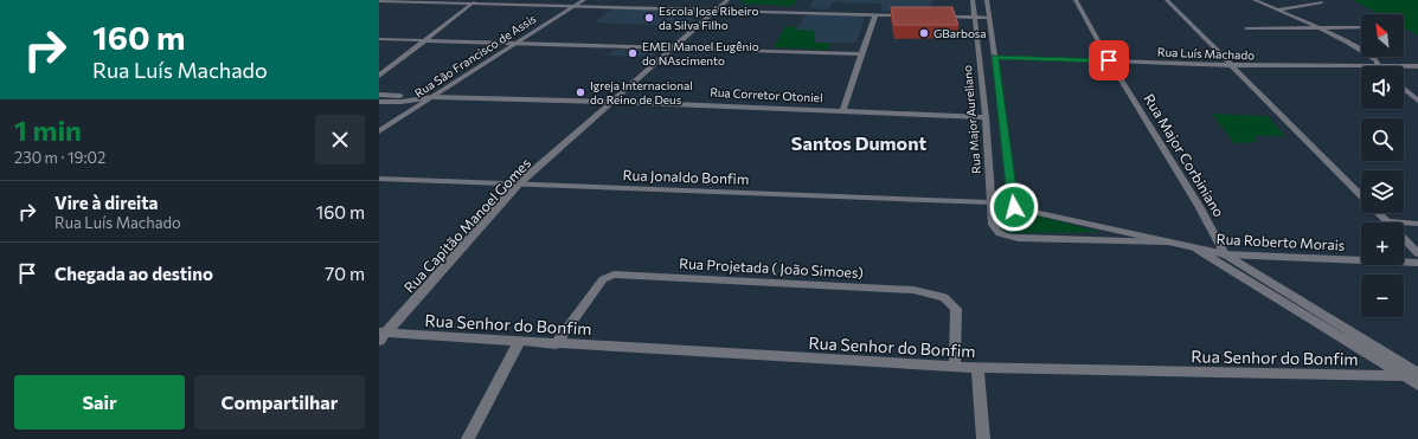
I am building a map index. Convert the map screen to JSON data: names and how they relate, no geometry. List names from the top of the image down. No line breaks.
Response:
{"streets":{"street":["Rua Luís Machado","Rua São Francisco de Assis","Rua Corretor Otoniel","Rua Major Aureliano","Rua Major Corbiniano","Rua Jonaldo Bonfim","Rua Capitão Manoel Gomes","Rua Roberto Morais","Rua Projetada ( João Simoes)","Rua Senhor do Bonfim"]},"crossings":[["Rua Luís Machado","Rua Major Corbiniano"],["Rua São Francisco de Assis","Rua Corretor Otoniel"],["Rua Corretor Otoniel","Rua Major Aureliano"],["Rua Corretor Otoniel","Rua Capitão Manoel Gomes"],["Rua Major Aureliano","Rua Jonaldo Bonfim"],["Rua Major Corbiniano","Rua Roberto Morais"],["Rua Jonaldo Bonfim","Rua Capitão Manoel Gomes"],["Rua Capitão Manoel Gomes","Rua Senhor do Bonfim"],["Rua Projetada ( João Simoes)","Rua Senhor do Bonfim"]],"districts":["Santos Dumont"],"places":["Escola José Ribeiro da Silva Filho","GBarbosa","EMEI Manoel Eugênio do NAscimento","Igreja Internacional do Reino de Deus"],"north":"top left","page":{"turn":["160 m","Rua Luís Machado"],"map_buttons":["+","−"],"heading":["1 min","230 m · 19:02"],"list":[{"name":"Vire à direita","note":"Rua Luís Machado","value":"160 m"},{"name":"Chegada ao destino","value":"70 m"}],"buttons":["Sair","Compartilhar"]}}
